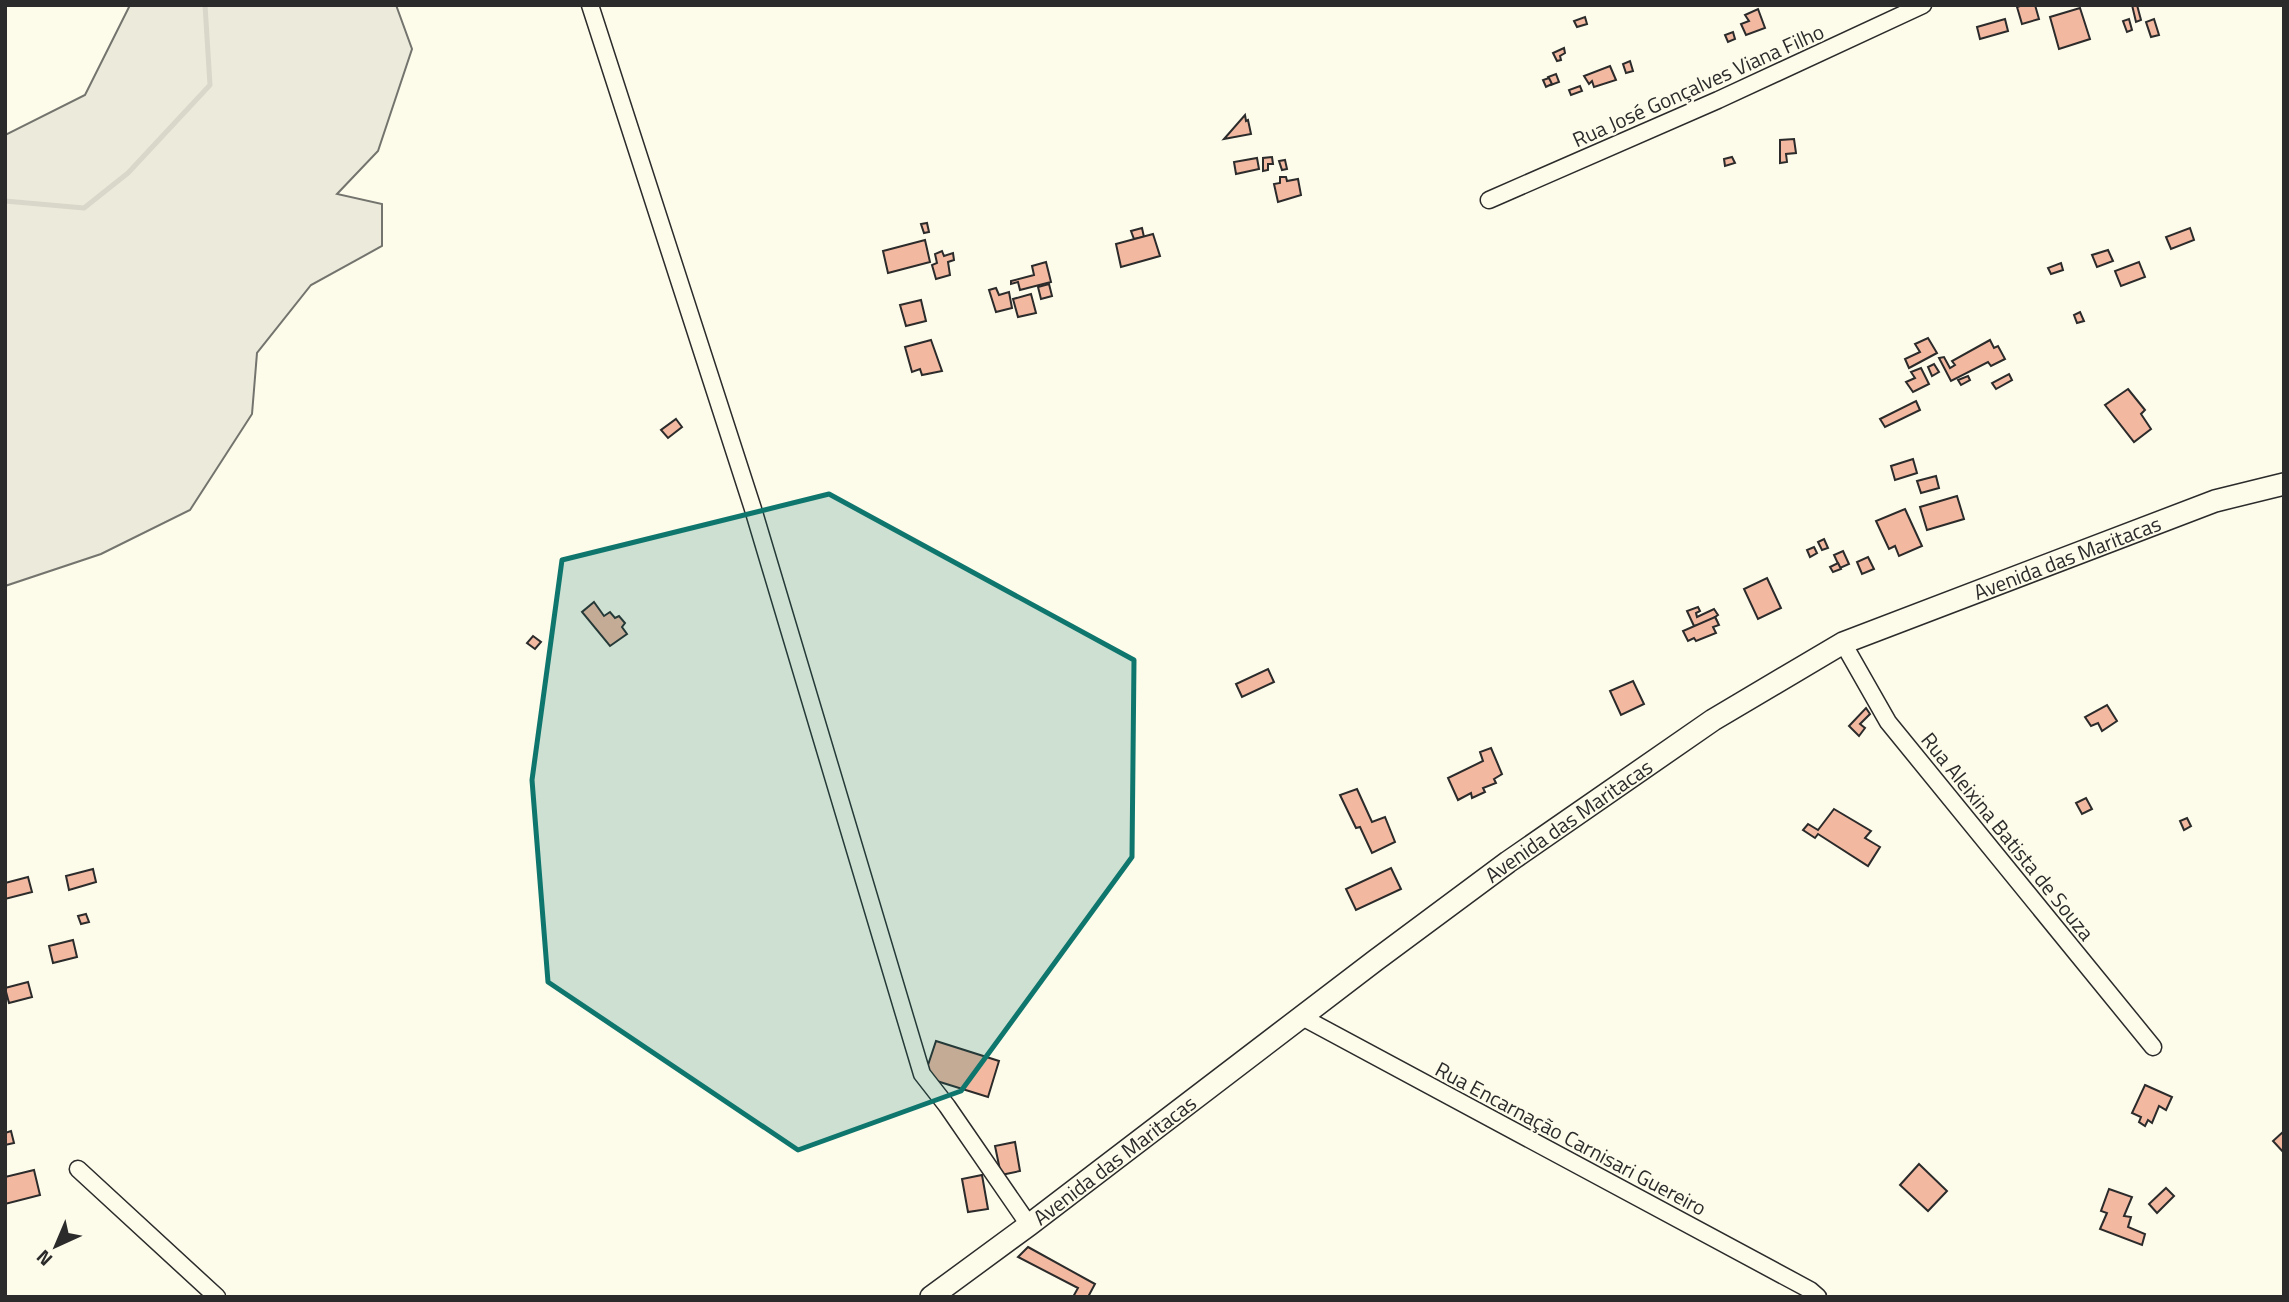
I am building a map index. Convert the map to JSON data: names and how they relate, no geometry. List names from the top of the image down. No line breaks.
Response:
{"streets":{"street":["Rua José Gonçalves Viana Filho","Avenida das Maritacas","Rua Aleixina Batista de Souza","Rua Encarnação Carnisari Guereiro"]},"crossings":[["Avenida das Maritacas","Rua Aleixina Batista de Souza"],["Avenida das Maritacas","Rua Encarnação Carnisari Guereiro"]],"north":"bottom left"}
